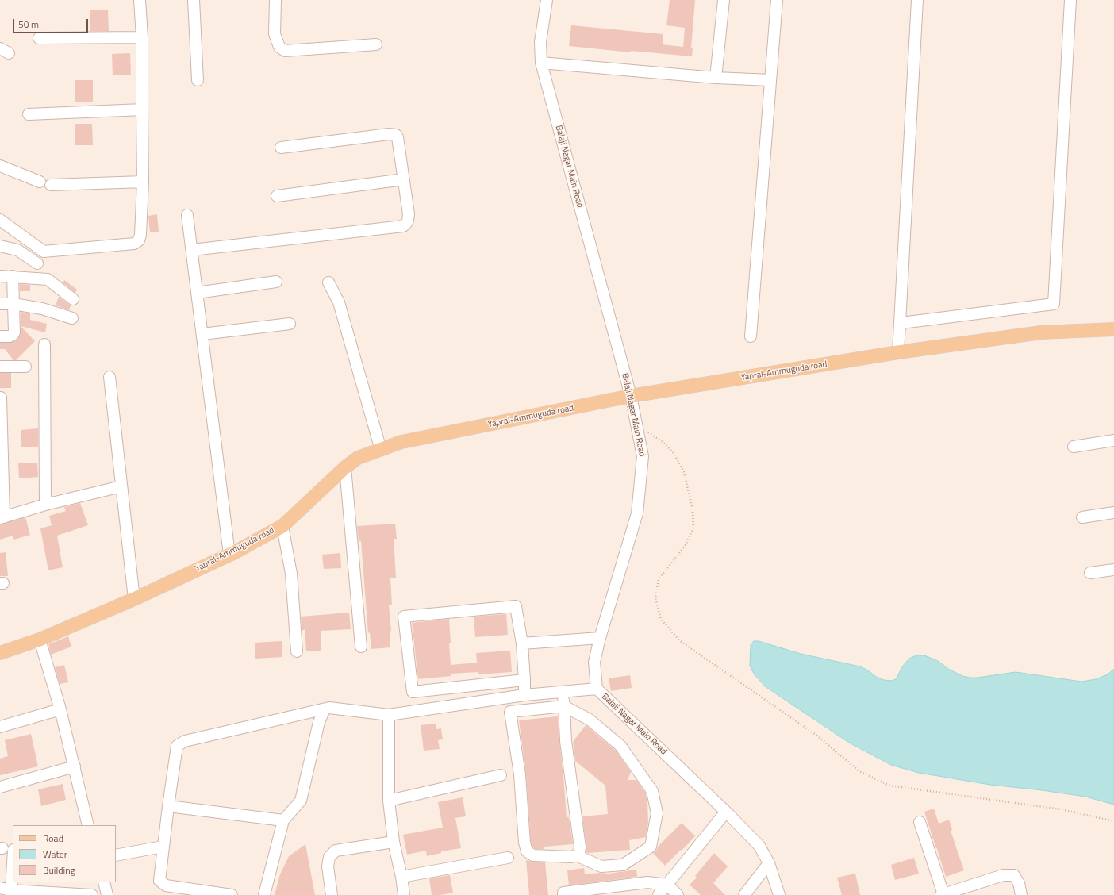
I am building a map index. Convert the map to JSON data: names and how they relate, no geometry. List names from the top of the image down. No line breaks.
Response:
{"streets":{"main road":["Yapral-Ammuguda road"],"street":["Balaji Nagar Main Road"]},"crossings":[["Balaji Nagar Main Road","Yapral-Ammuguda road"]],"legend":["Road","Water","Building"],"scale_bar":"50 m"}
